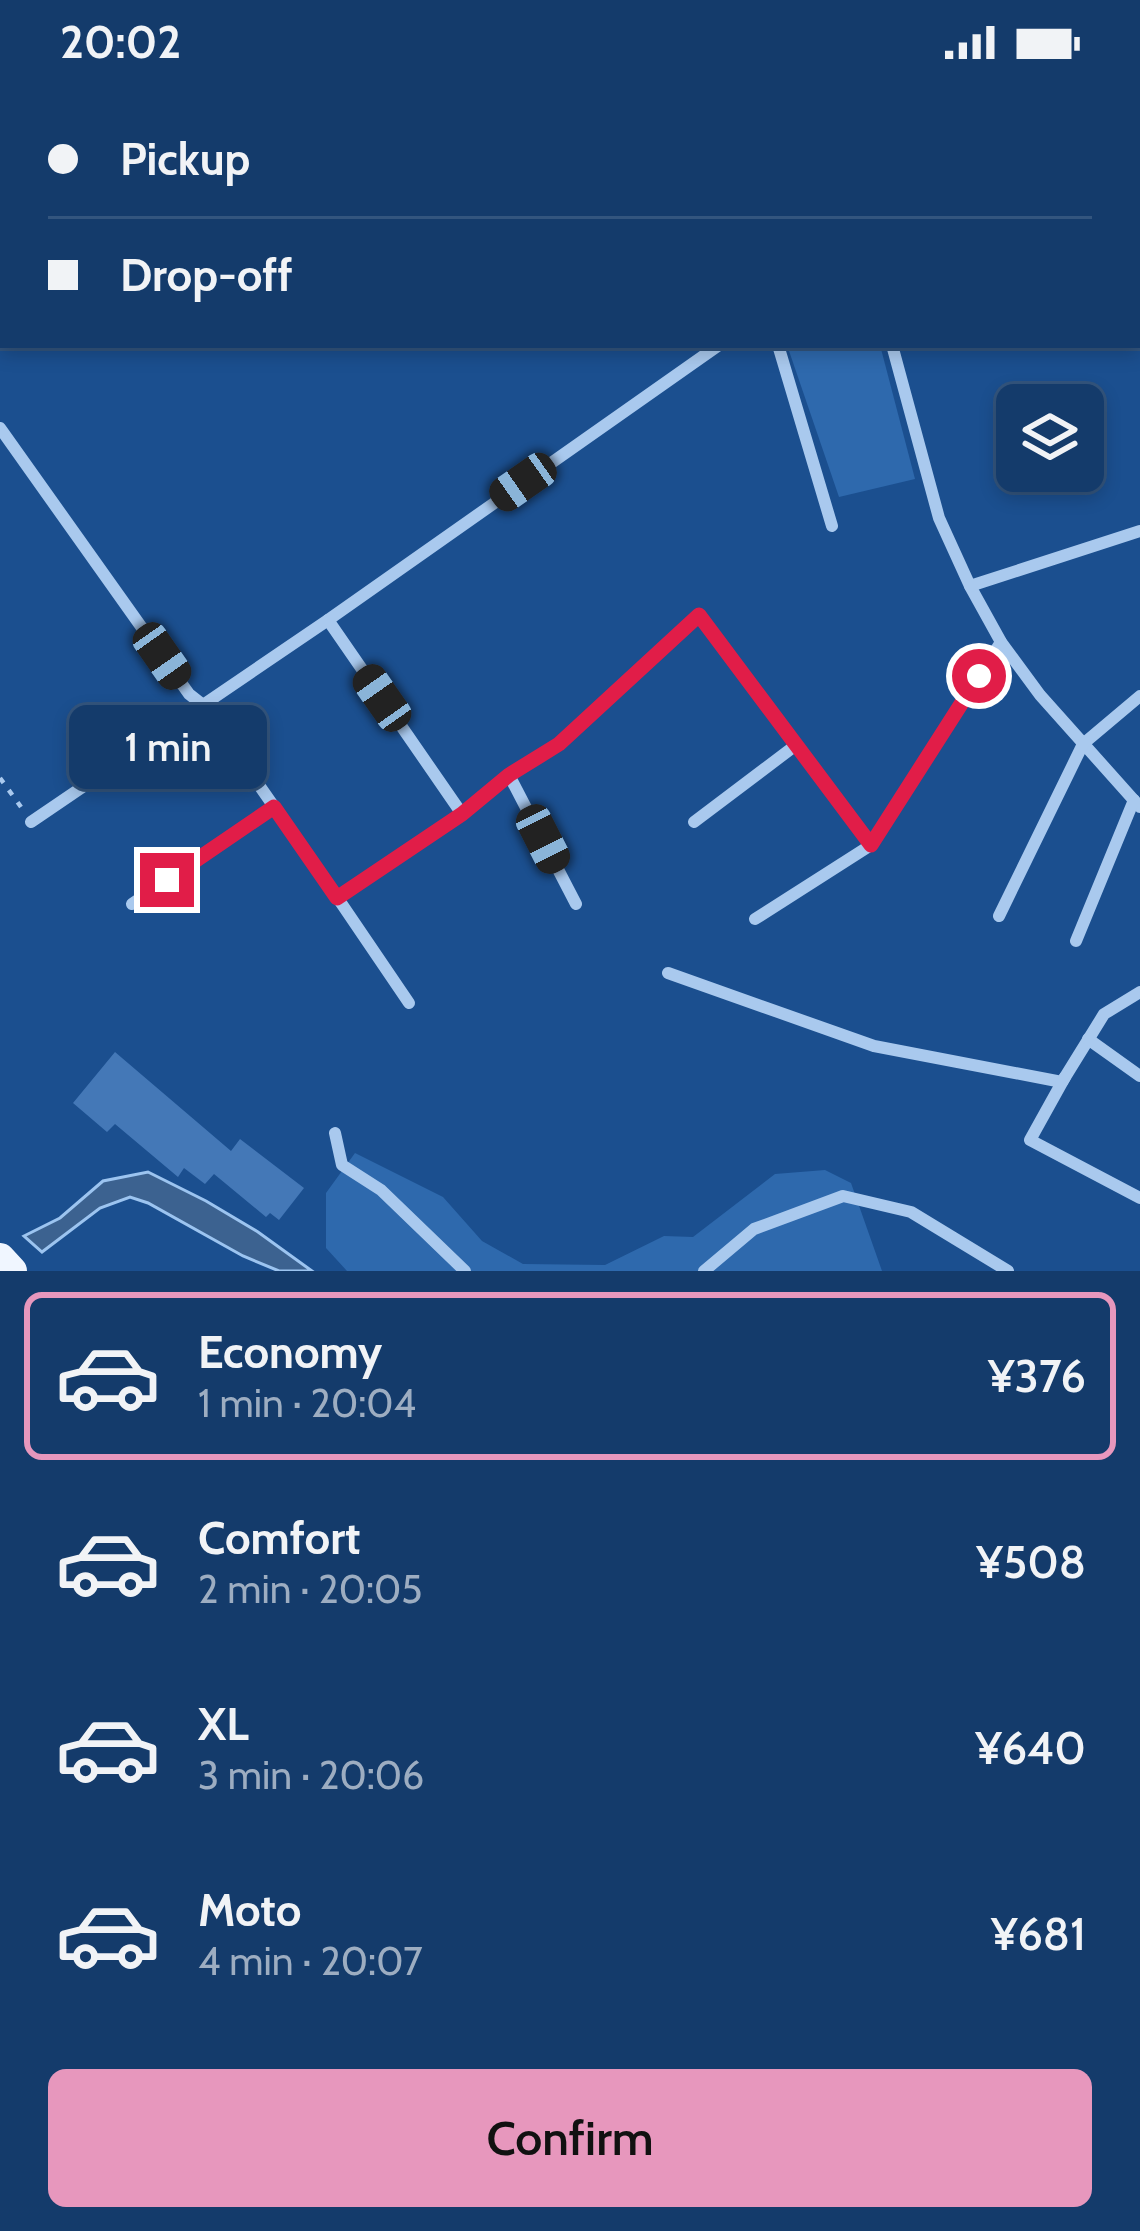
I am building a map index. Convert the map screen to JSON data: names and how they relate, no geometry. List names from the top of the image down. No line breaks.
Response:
{"page":{"status":"20:02","banner":["Pickup","Drop-off"],"bubble":"1 min","list":[{"name":"Economy","note":"1 min · 20:04","value":"¥376"},{"name":"Comfort","note":"2 min · 20:05","value":"¥508"},{"name":"XL","note":"3 min · 20:06","value":"¥640"},{"name":"Moto","note":"4 min · 20:07","value":"¥681"}],"buttons":"Confirm"}}
